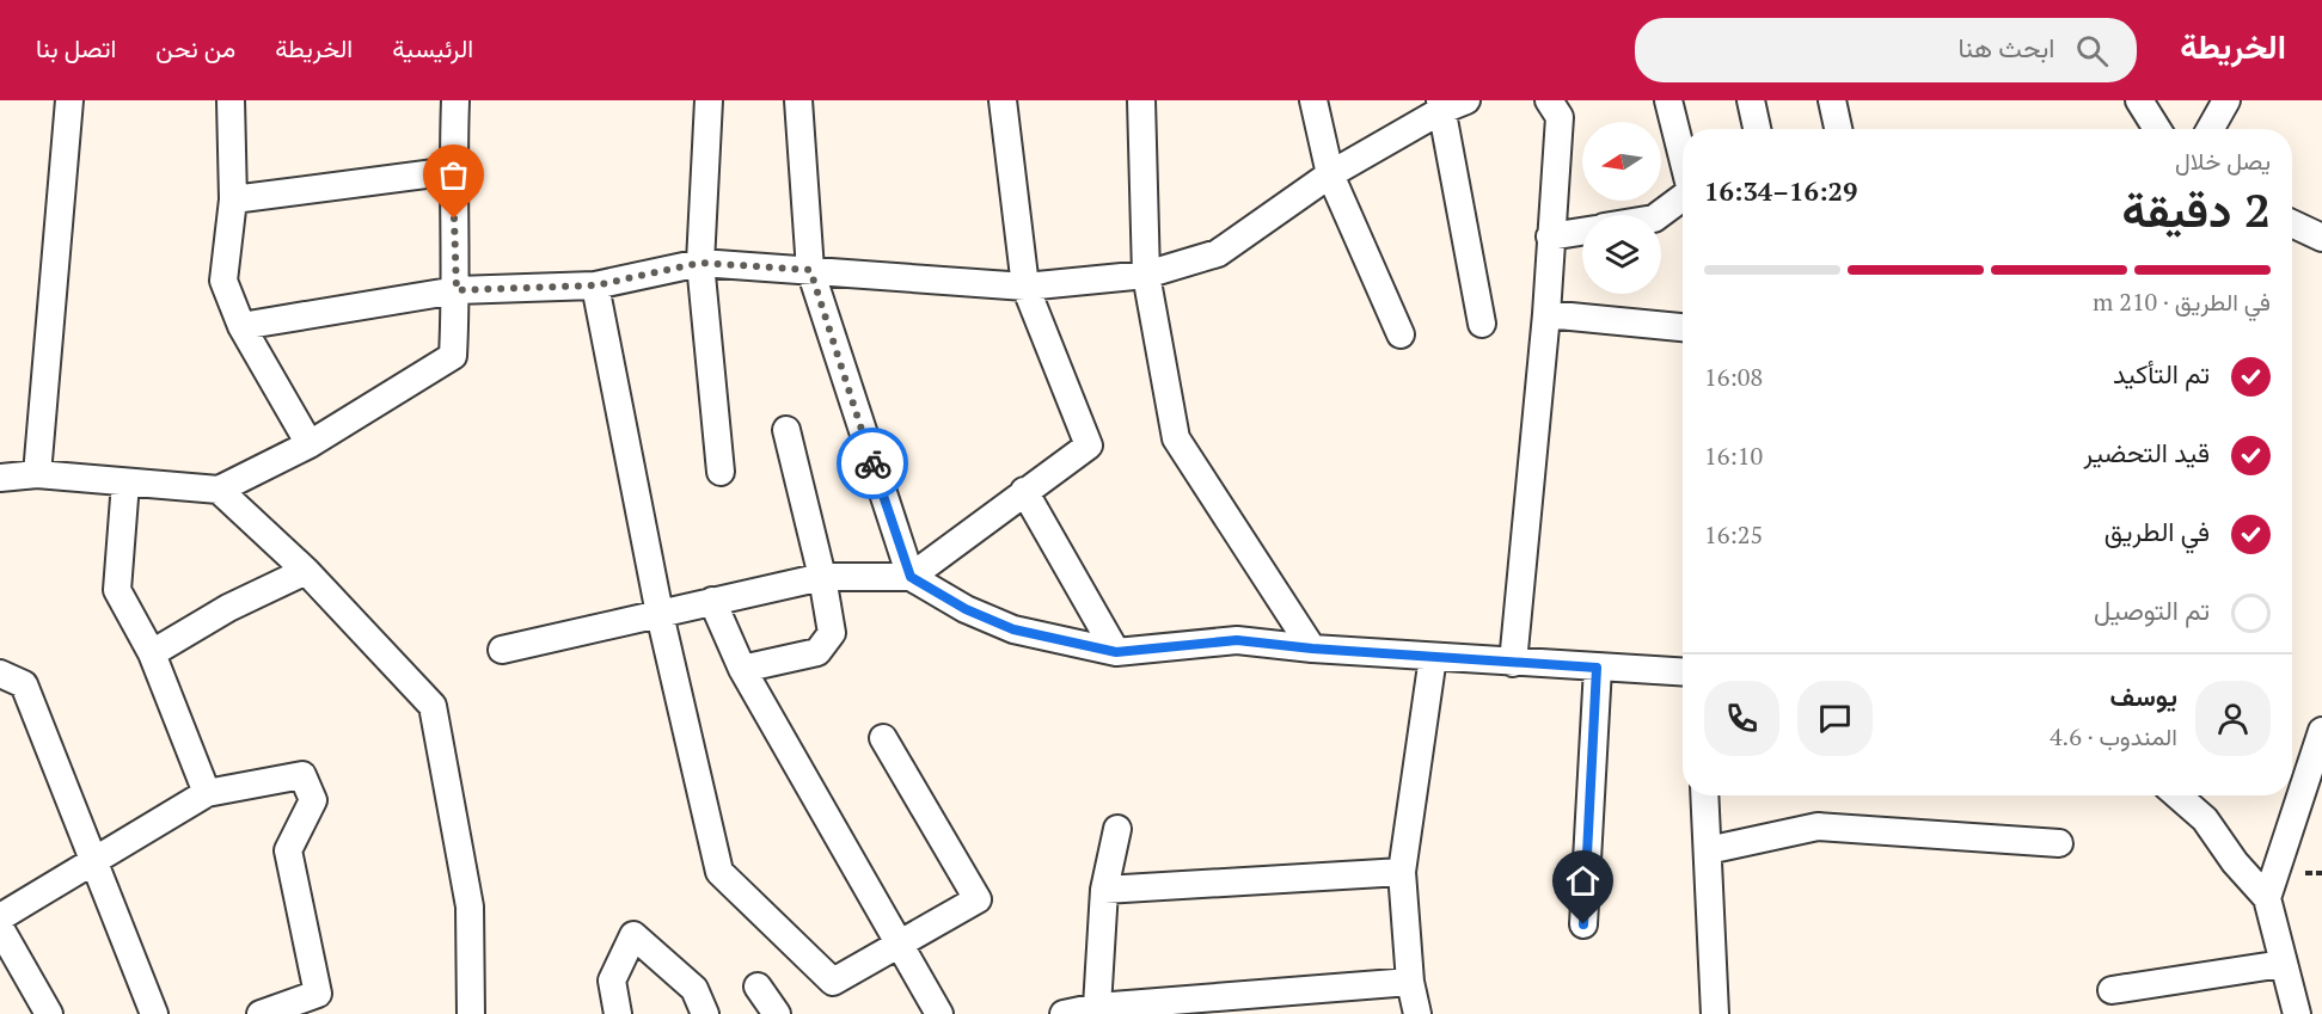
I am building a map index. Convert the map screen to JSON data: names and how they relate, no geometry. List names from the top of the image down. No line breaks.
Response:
{"north":"left","page":{"header":"الخريطة","search":"ابحث هنا","nav":["الرئيسية","الخريطة","من نحن","اتصل بنا"],"heading":["2 دقيقة","يصل خلال","16:29–16:34"],"panel":["يوسف","المندوب · 4.6"],"bar":"في الطريق · 210 m","list":[["تم التأكيد","16:08"],["قيد التحضير","16:10"],["في الطريق","16:25"],"تم التوصيل"]}}
